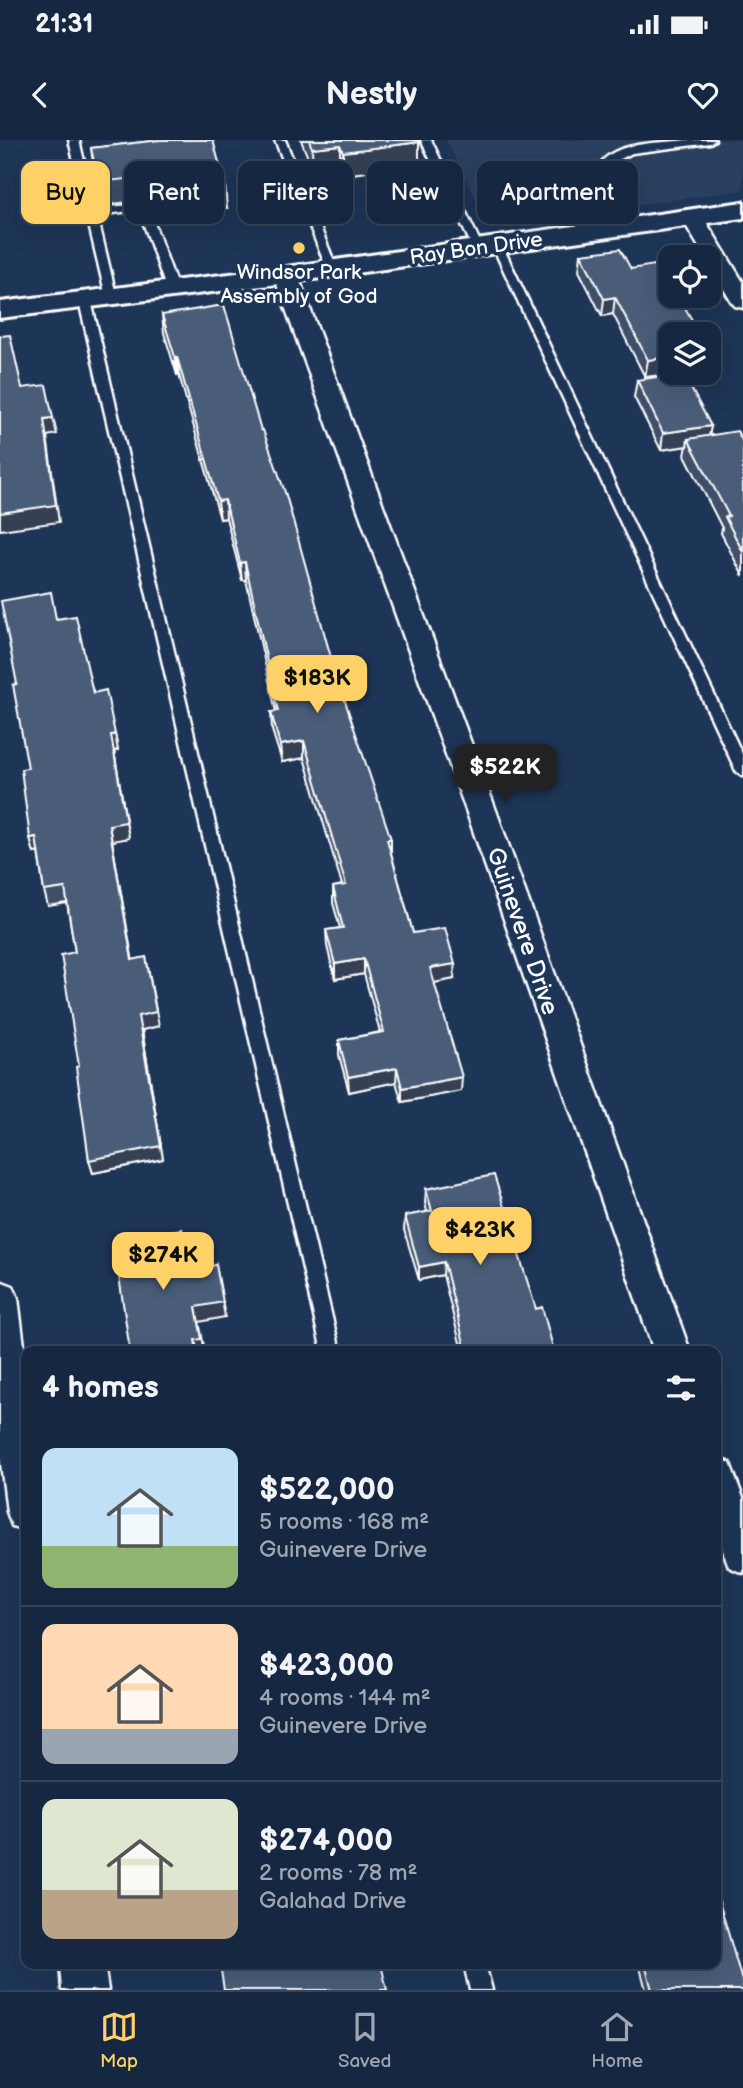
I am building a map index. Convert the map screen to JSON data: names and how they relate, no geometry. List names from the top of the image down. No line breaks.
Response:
{"streets":{"street":["Ray Bon Drive","Guinevere Drive"]},"crossings":[["Ray Bon Drive","Guinevere Drive"]],"places":["Windsor Park Assembly of God"],"page":{"status":"21:31","header":"Nestly","chip":["Buy","Rent","Filters","New","Apartment"],"price":["$183K","$522K","$423K","$274K"],"heading":"4 homes","list":[{"name":"$522,000","note":"5 rooms · 168 m² · Guinevere Drive"},{"name":"$423,000","note":"4 rooms · 144 m² · Guinevere Drive"},{"name":"$274,000","note":"2 rooms · 78 m² · Galahad Drive"}],"tabs":["Map","Saved","Home"]}}
